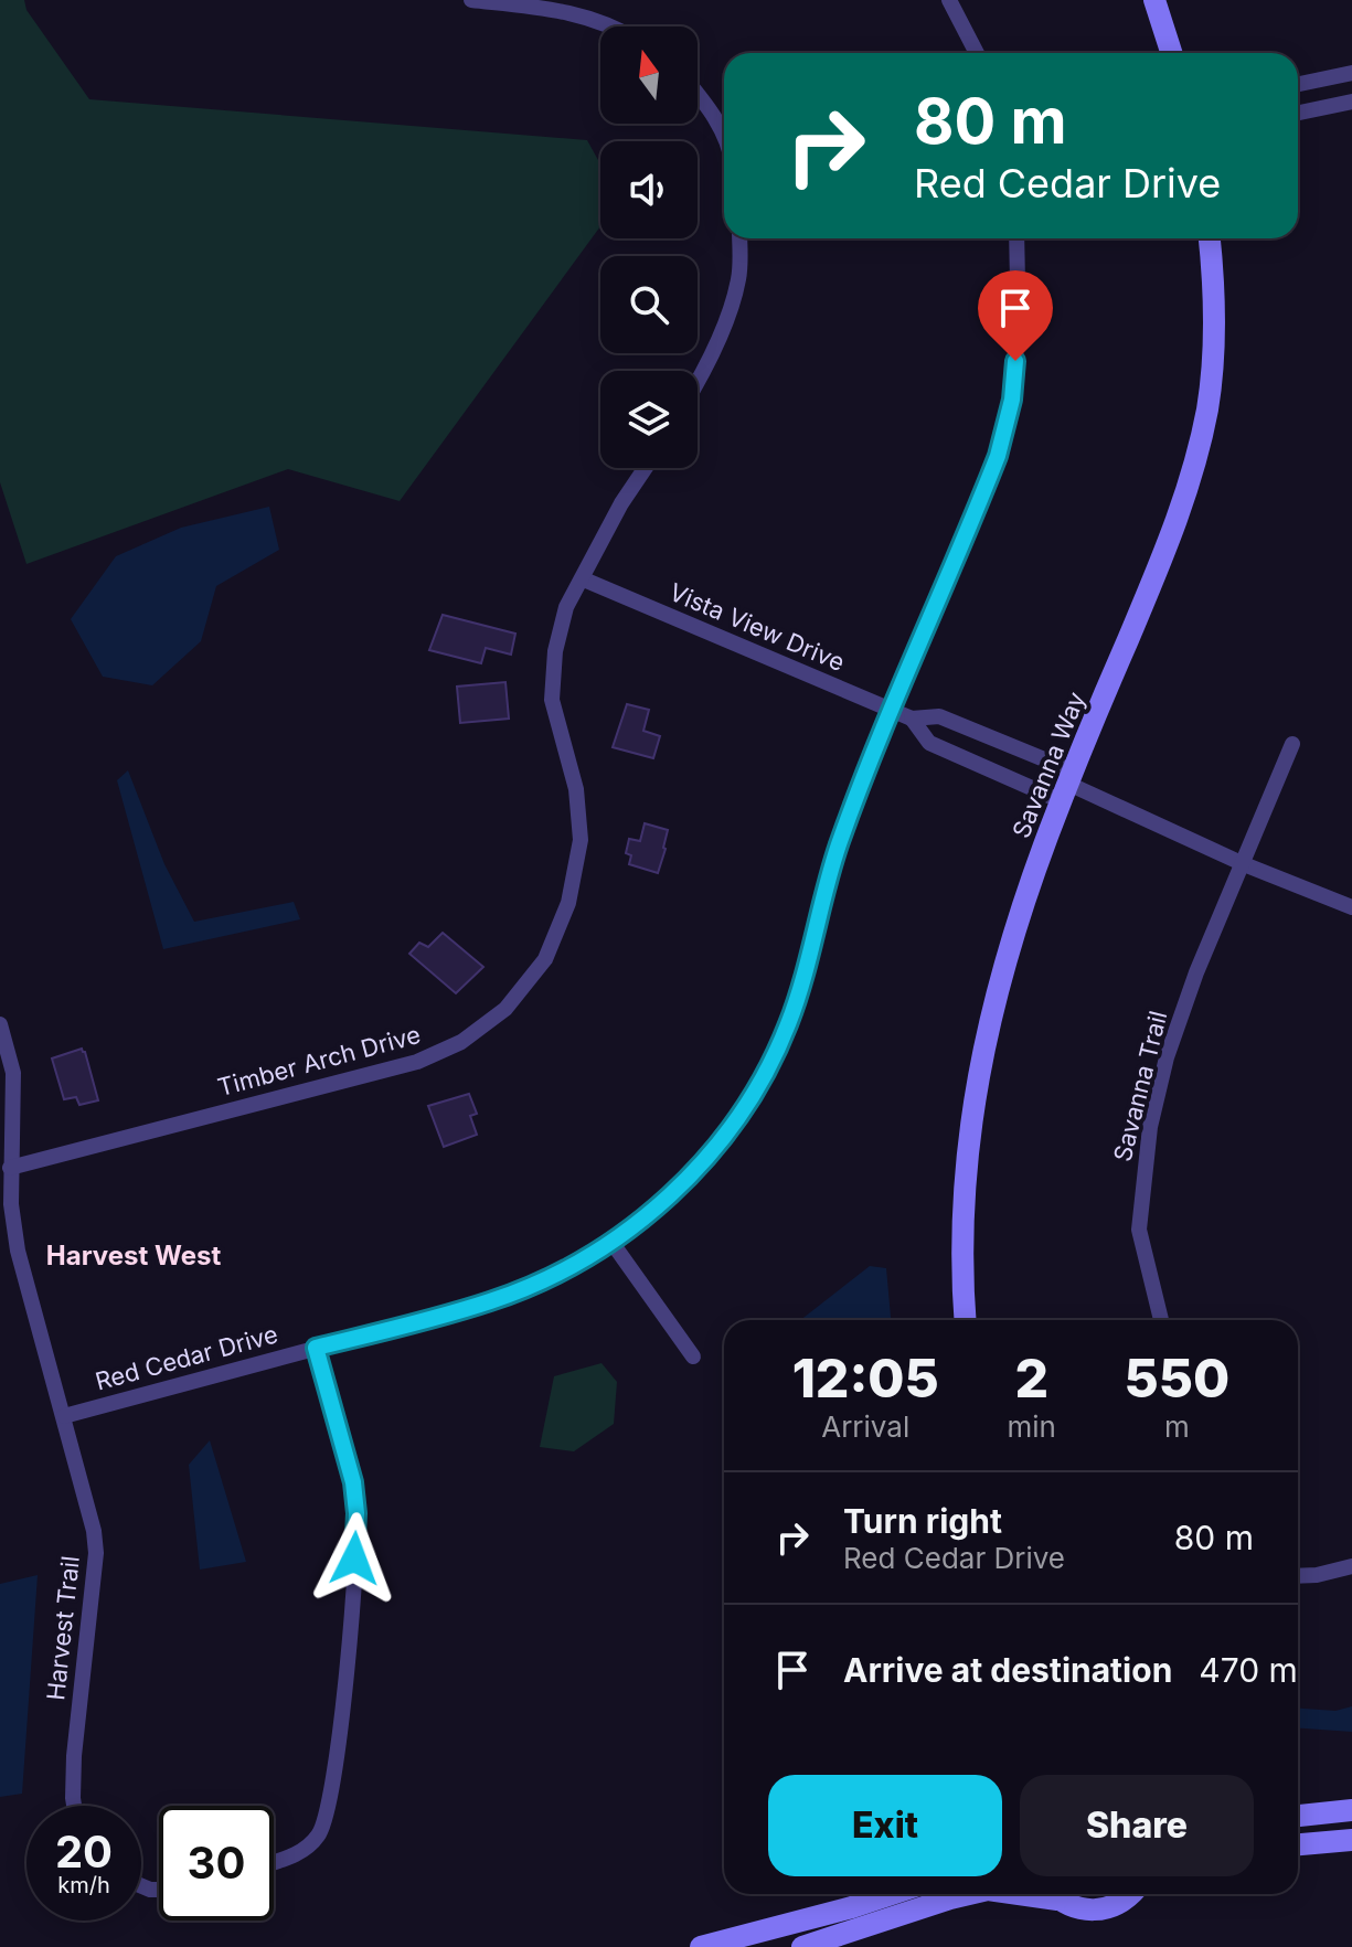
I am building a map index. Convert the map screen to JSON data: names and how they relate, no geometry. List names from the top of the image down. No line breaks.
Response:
{"streets":{"street":["Vista View Drive","Savanna Way","Timber Arch Drive","Savanna Trail","Red Cedar Drive","Harvest Trail"]},"crossings":[["Vista View Drive","Savanna Way"],["Vista View Drive","Timber Arch Drive"],["Vista View Drive","Savanna Trail"],["Vista View Drive","Red Cedar Drive"],["Timber Arch Drive","Harvest Trail"],["Red Cedar Drive","Harvest Trail"]],"districts":["Harvest West"],"north":"top","page":{"turn":["80 m","Red Cedar Drive"],"eta":["12:05","Arrival","2","min","550","m"],"list":[{"name":"Turn right","note":"Red Cedar Drive","value":"80 m"},{"name":"Arrive at destination","value":"470 m"}],"buttons":["Exit","Share"],"speed":"20 km/h","limit":"30"}}
